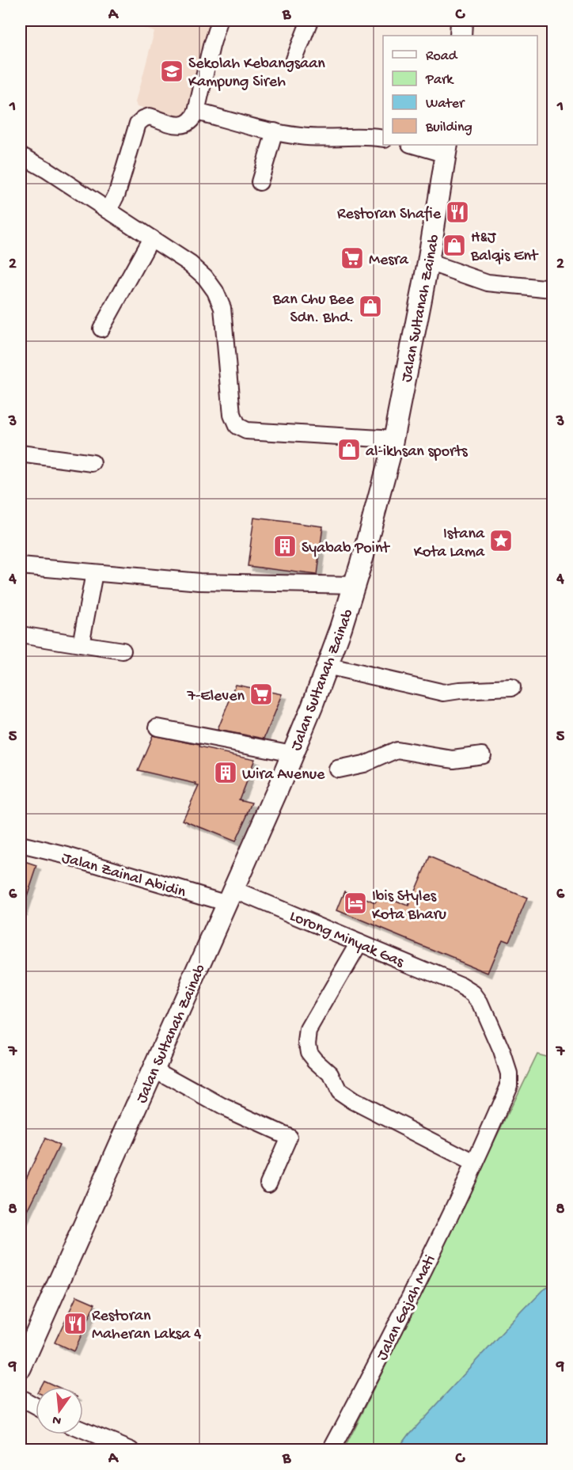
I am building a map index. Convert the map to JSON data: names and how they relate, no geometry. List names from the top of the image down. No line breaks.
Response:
{"streets":{"main road":["Jalan Sultanah Zainab"],"street":["Jalan Zainal Abidin","Lorong Minyak Gas","Jalan Gajah Mati"]},"crossings":[["Jalan Sultanah Zainab","Jalan Zainal Abidin"],["Jalan Sultanah Zainab","Lorong Minyak Gas"],["Jalan Zainal Abidin","Lorong Minyak Gas"],["Lorong Minyak Gas","Jalan Gajah Mati"]],"places":{"school or university":["Sekolah Kebangsaan Kampung Sireh"],"restaurant":["Restoran Shafie","Restoran Maheran Laksa 4"],"shop":["H&J Balqis Ent","Ban Chu Bee Sdn. Bhd.","al-ikhsan sports"],"supermarket":["Mesra","7-Eleven"],"place":["Istana Kota Lama"],"building":["Syabab Point","Wira Avenue"],"hotel":["Ibis Styles Kota Bharu"]},"legend":["Road","Park","Water","Building"],"north":"bottom","grid":{"columns":["A","B","C"],"rows":["1","2","3","4","5","6","7","8","9"]}}
